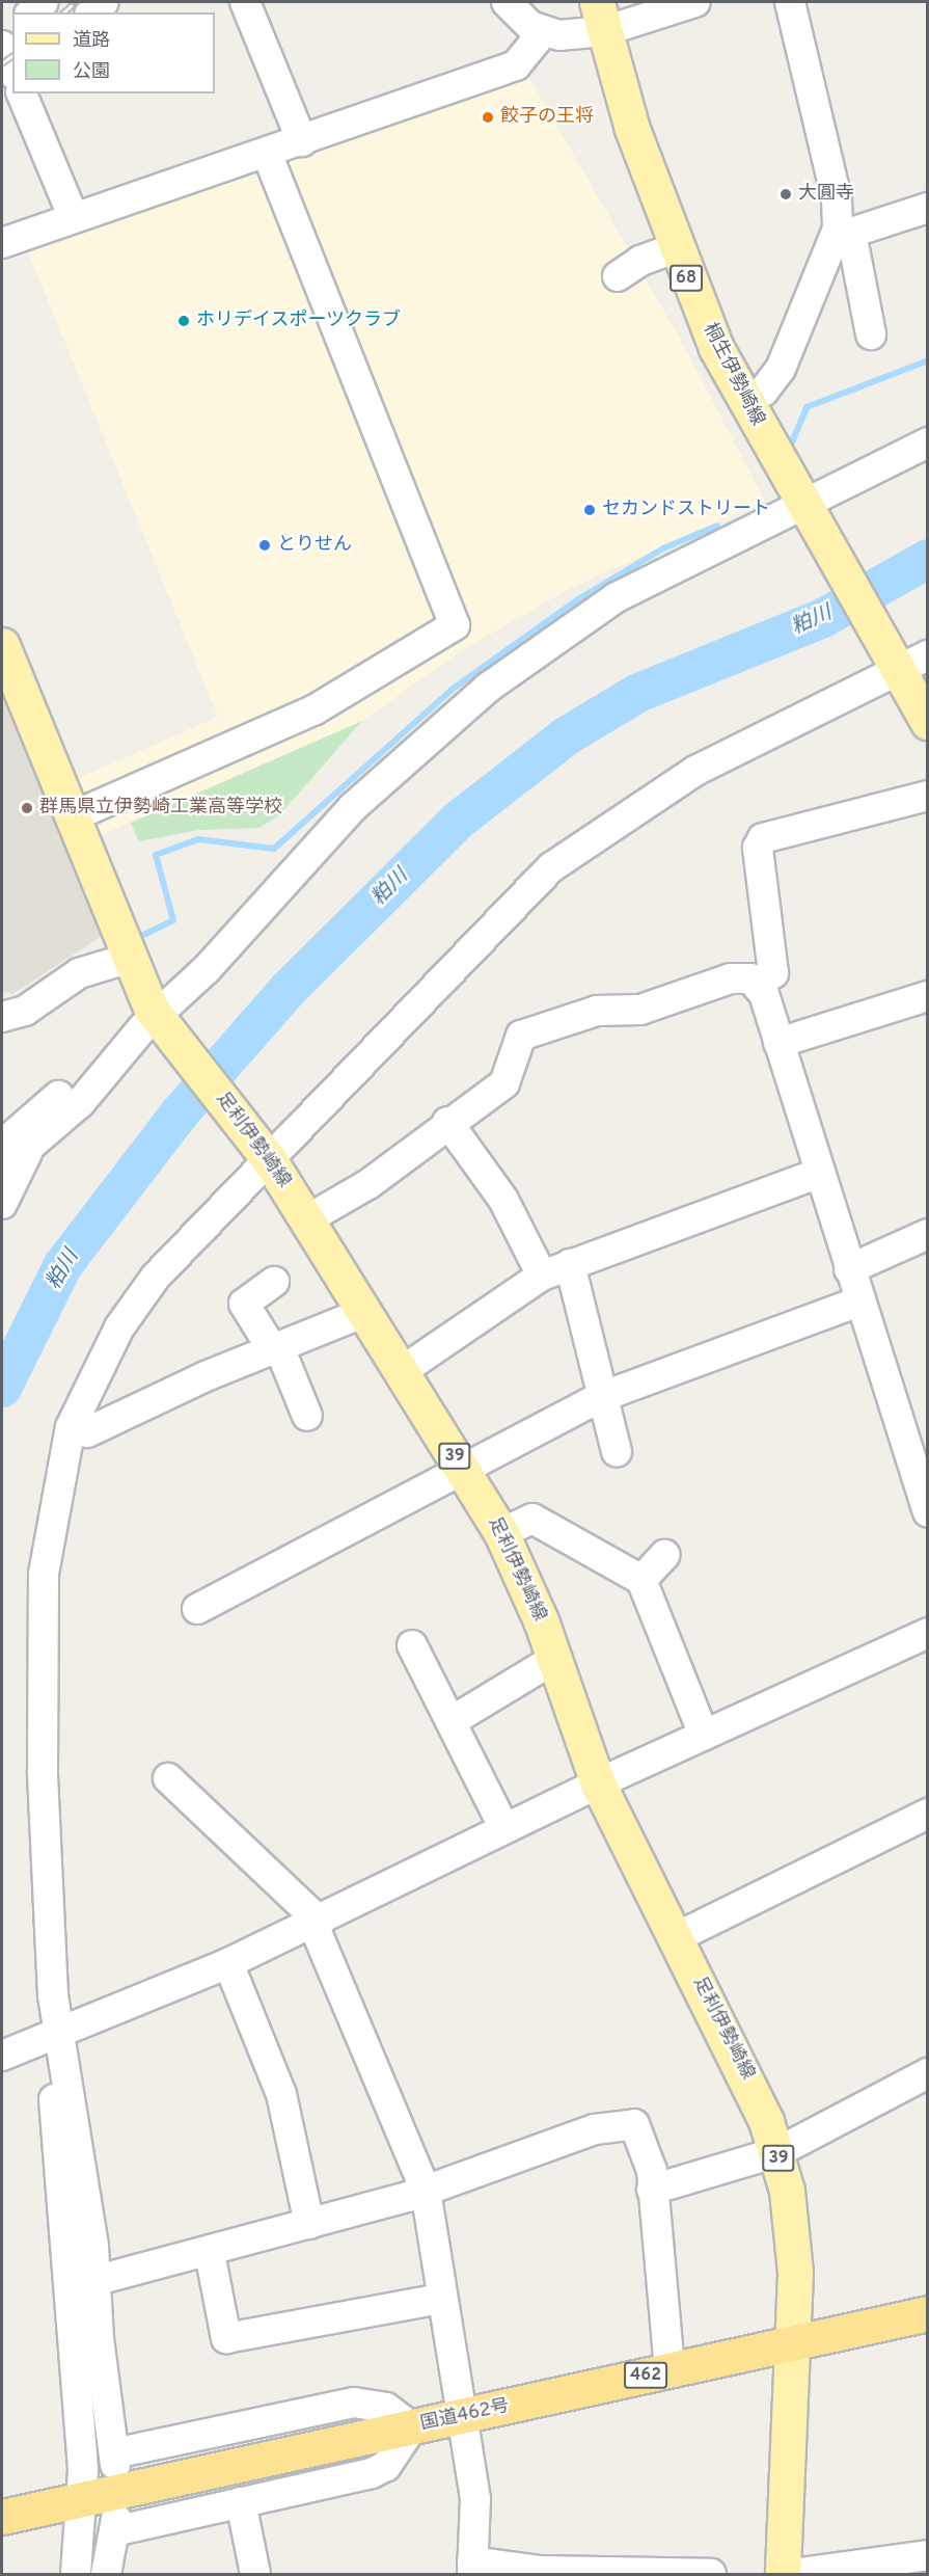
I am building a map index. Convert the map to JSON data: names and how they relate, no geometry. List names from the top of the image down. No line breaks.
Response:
{"streets":{"highway":["462","国道462号"],"main road":["68","桐生伊勢崎線","足利伊勢崎線","39"]},"crossings":[["足利伊勢崎線","国道462号"]],"water":["粕川"],"places":["餃子の王将","大圓寺","ホリデイスポーツクラブ","セカンドストリート","とりせん","群馬県立伊勢崎工業高等学校"],"legend":["道路","公園"]}
